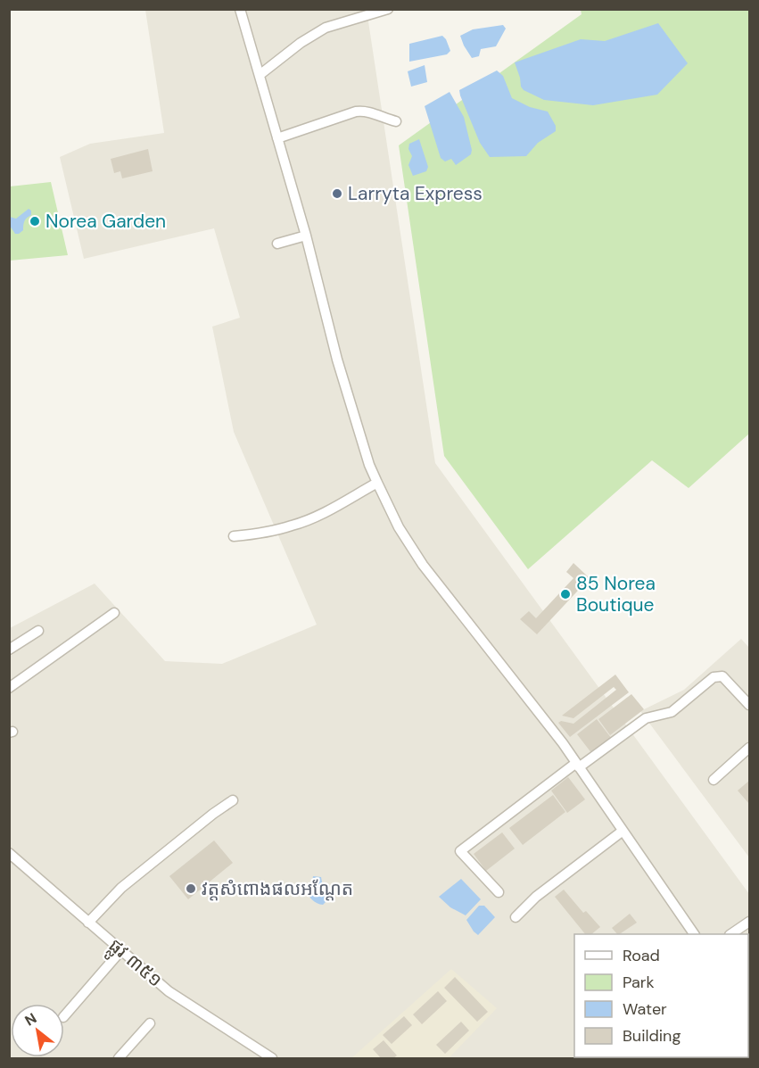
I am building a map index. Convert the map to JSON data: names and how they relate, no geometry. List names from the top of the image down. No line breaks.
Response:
{"streets":{"street":["ផ្លូវ ៣៥១"]},"places":["Larryta Express","Norea Garden","85 Norea Boutique","វត្តសំពោងផលអណ្តែត"],"legend":["Road","Park","Water","Building"],"north":"top left"}
